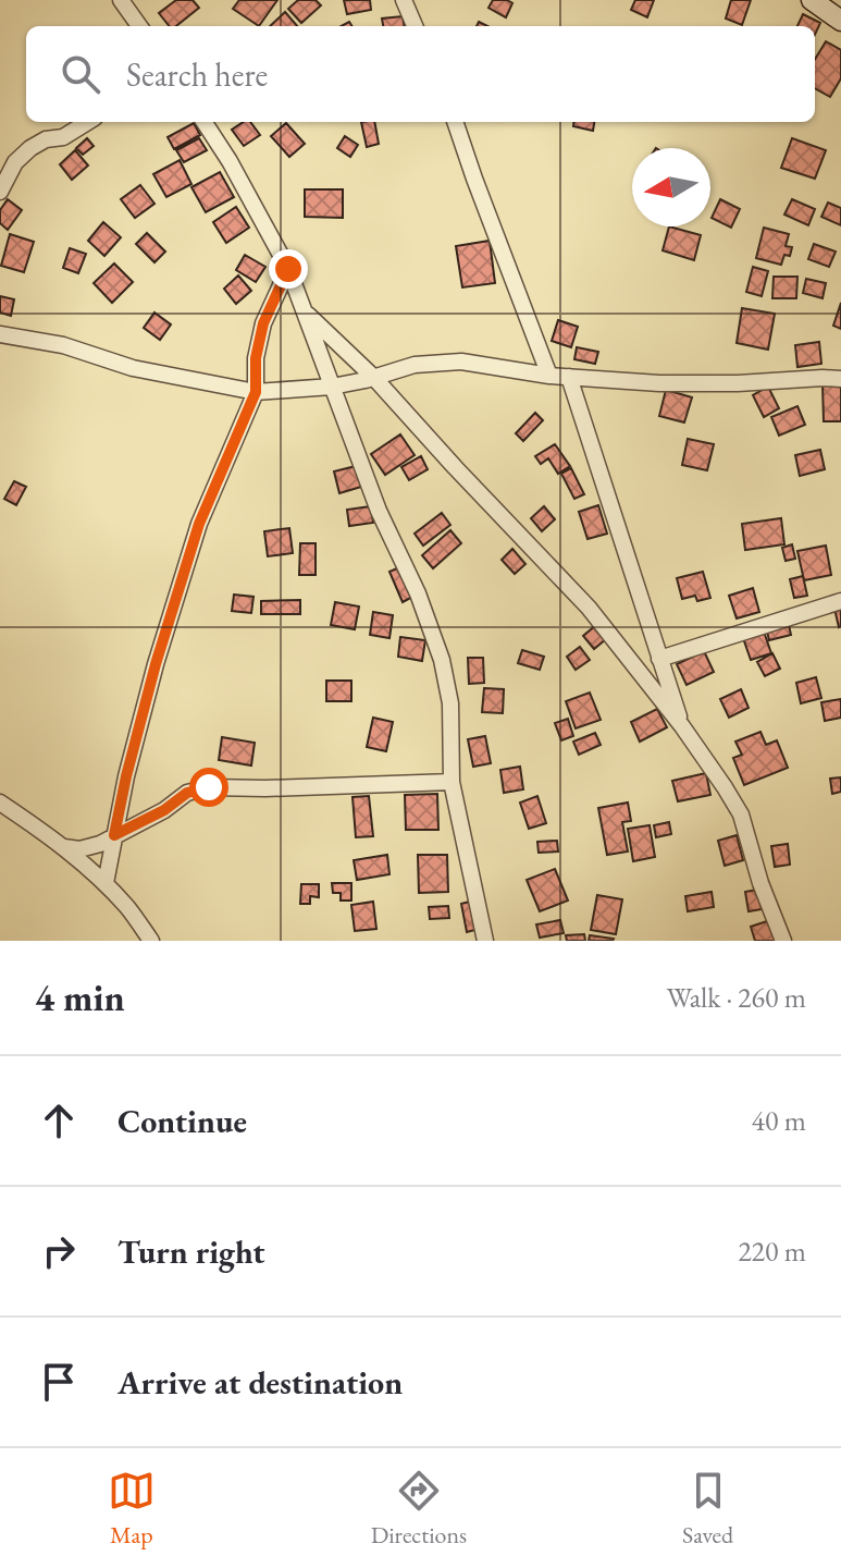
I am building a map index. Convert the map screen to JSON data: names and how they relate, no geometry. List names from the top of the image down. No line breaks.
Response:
{"north":"left","page":{"search":"Search here","heading":["4 min","Walk · 260 m"],"list":[["Continue","40 m"],["Turn right","220 m"],"Arrive at destination"],"nav":["Map","Directions","Saved"]}}
